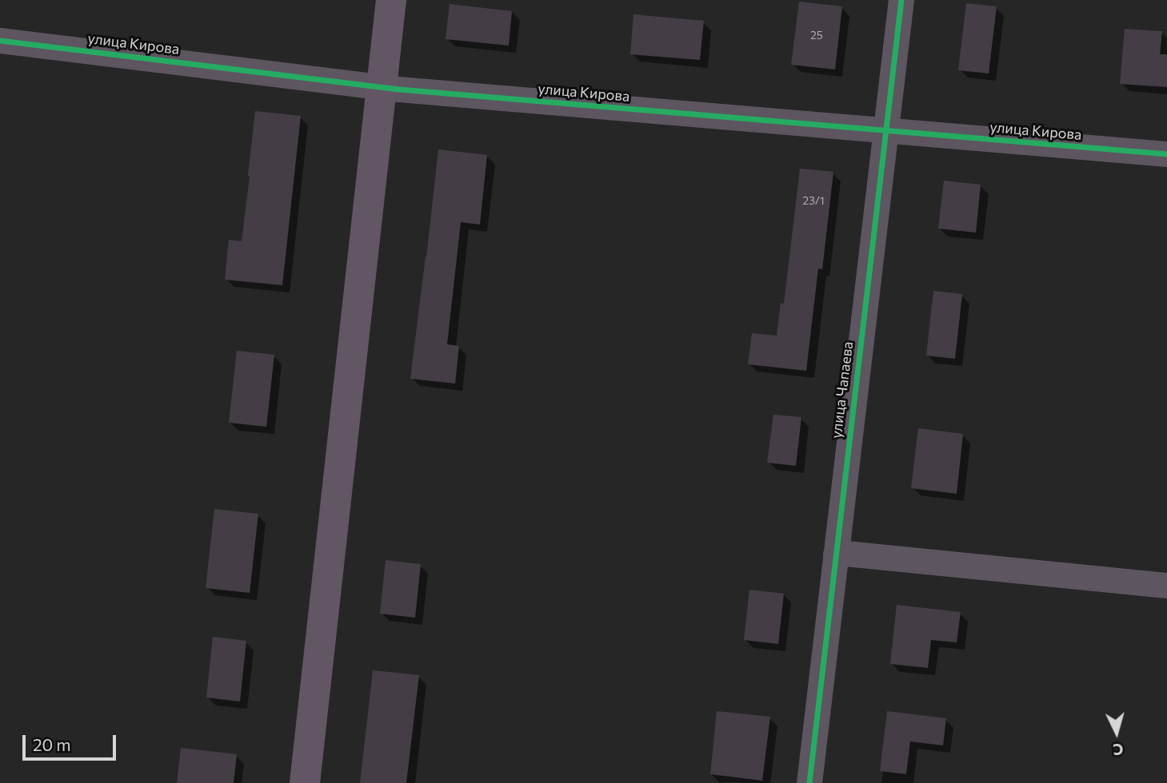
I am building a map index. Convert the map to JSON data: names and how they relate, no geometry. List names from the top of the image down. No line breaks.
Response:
{"streets":{"street":["улица Кирова","улица Чапаева"]},"crossings":[["улица Кирова","улица Чапаева"]],"house_numbers":["25","23/1"],"scale_bar":"20 m","north":"bottom"}
